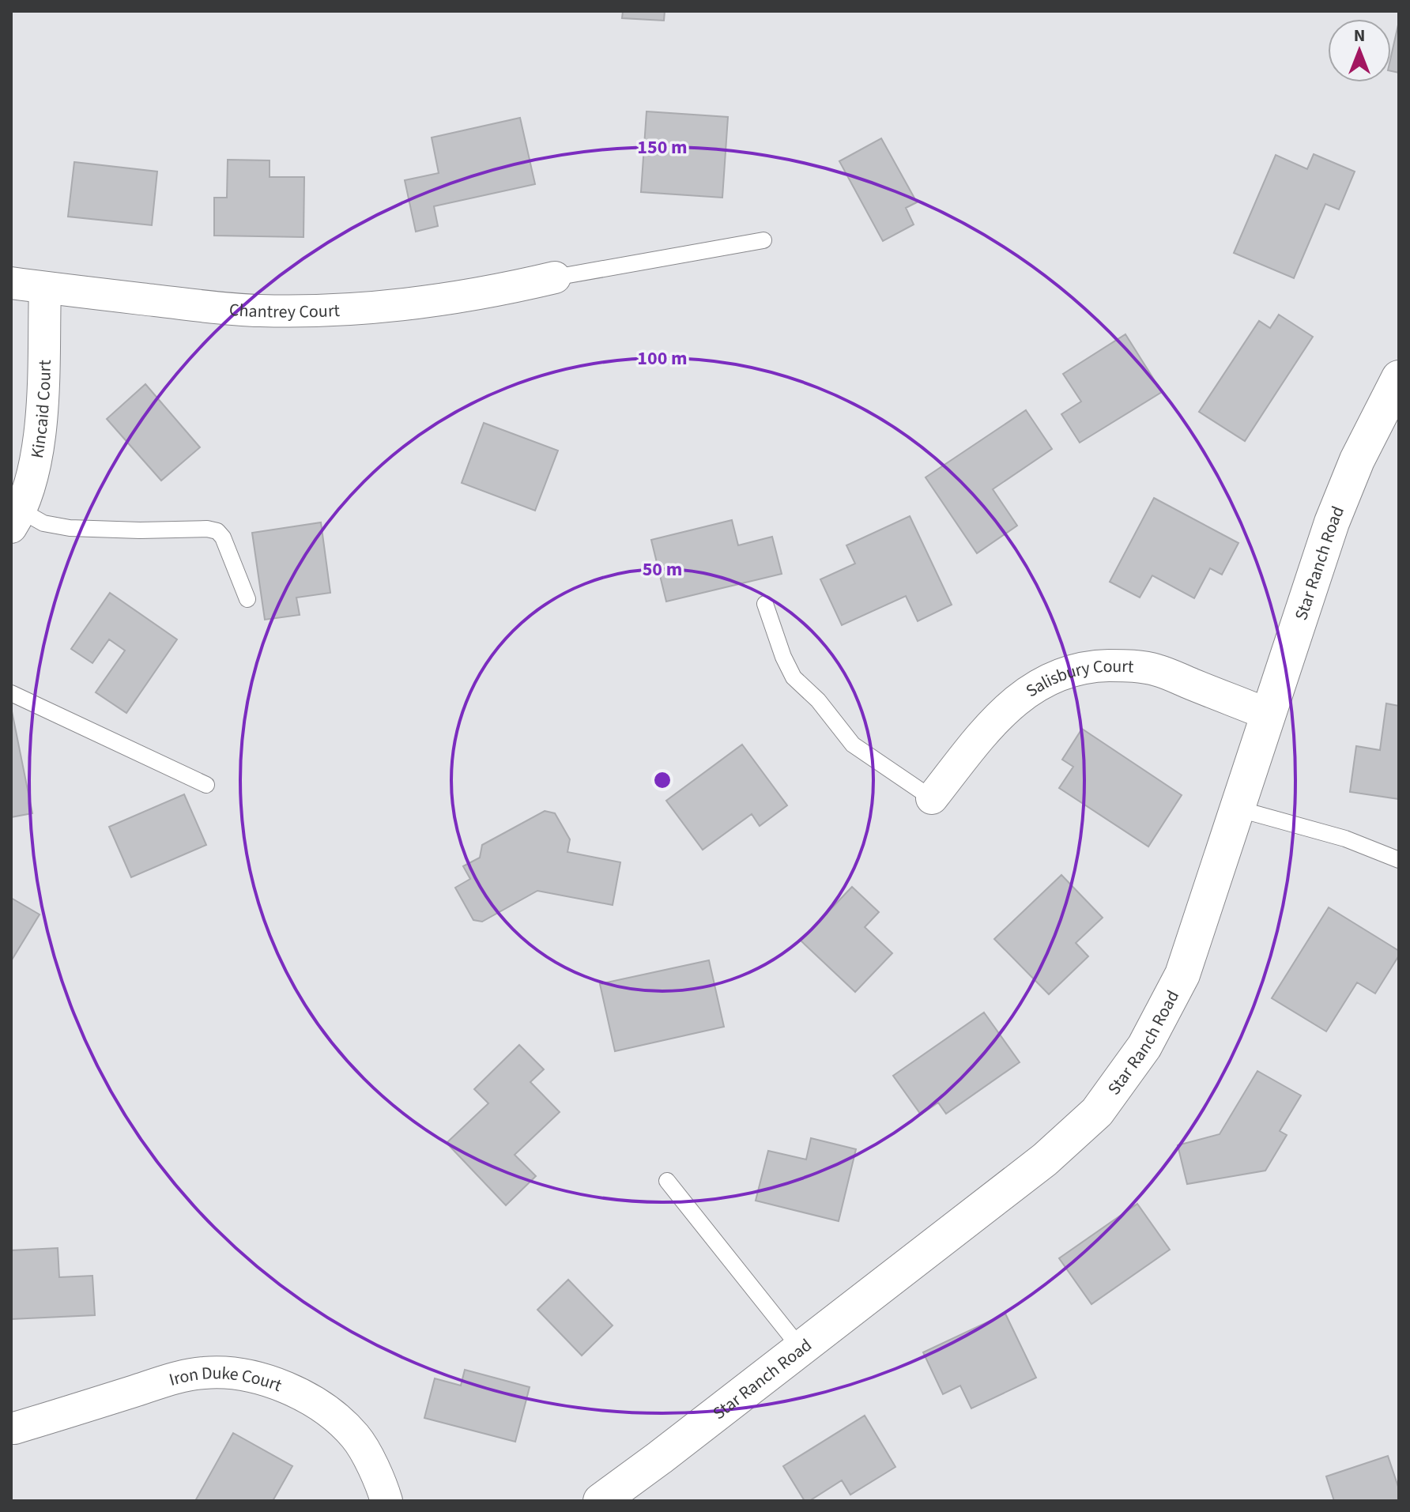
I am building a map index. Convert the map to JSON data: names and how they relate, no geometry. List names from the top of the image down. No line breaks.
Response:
{"streets":{"street":["Chantrey Court","Kincaid Court","Star Ranch Road","Salisbury Court","Iron Duke Court"]},"crossings":[["Chantrey Court","Kincaid Court"],["Star Ranch Road","Salisbury Court"]],"north":"top","rings":["150 m","100 m","50 m"]}
